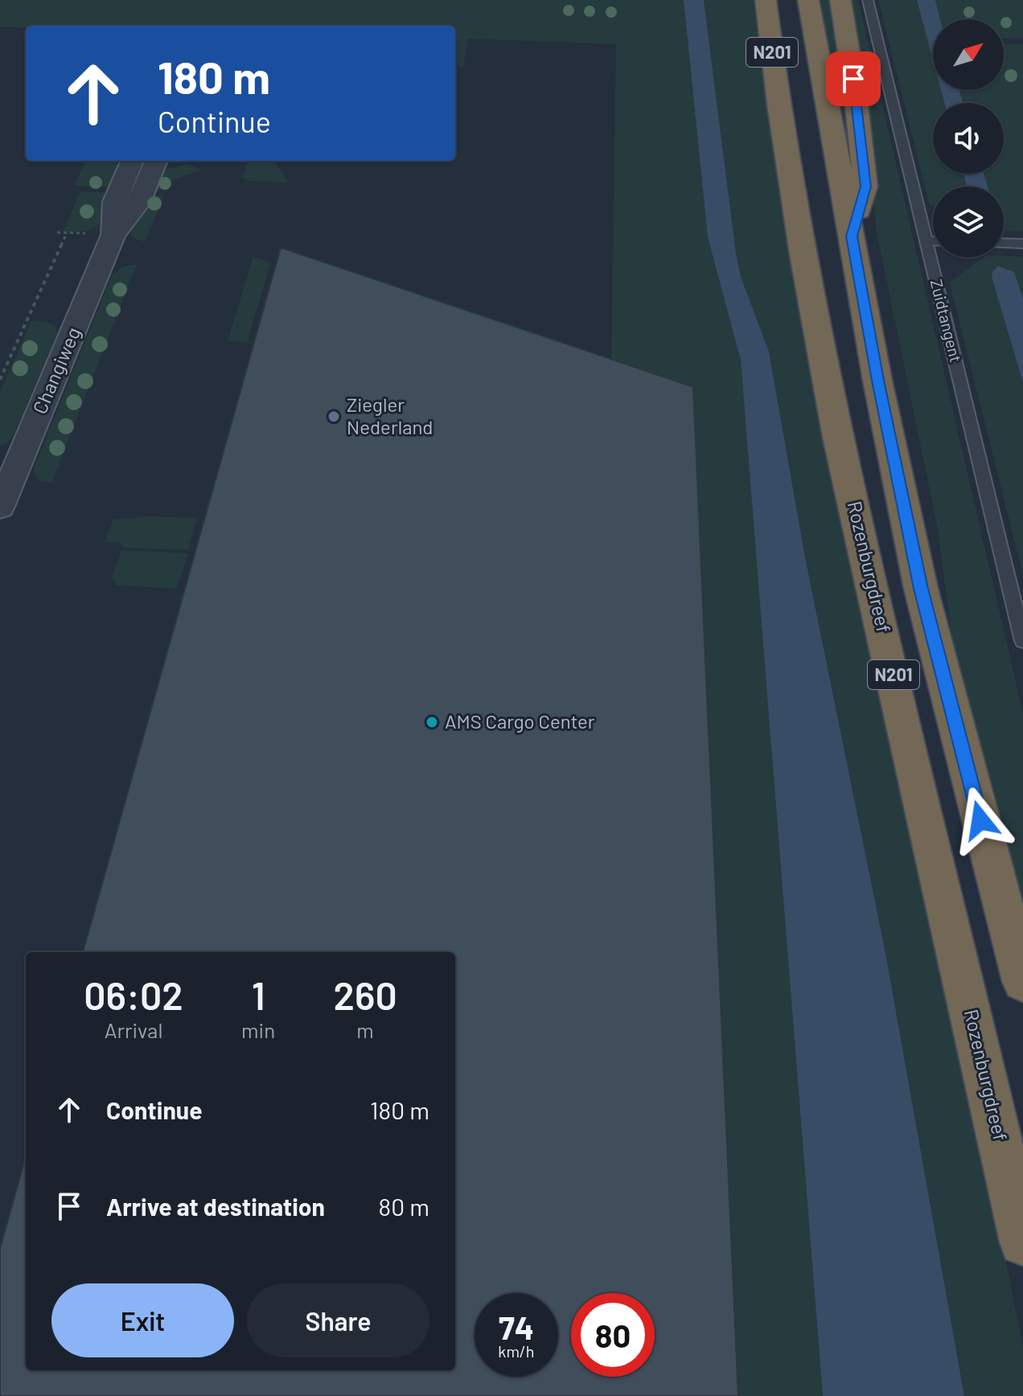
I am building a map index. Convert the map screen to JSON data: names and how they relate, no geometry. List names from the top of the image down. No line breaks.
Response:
{"streets":{"highway":["N201","Rozenburgdreef"],"street":["Changiweg"],"lane":["Zuidtangent"]},"places":["Ziegler Nederland","AMS Cargo Center"],"north":"top right","page":{"turn":["180 m","Continue"],"eta":["06:02","Arrival","1","min","260","m"],"list":[{"name":"Continue","value":"180 m"},{"name":"Arrive at destination","value":"80 m"}],"buttons":["Exit","Share"],"speed":"74 km/h","limit":"80"}}
